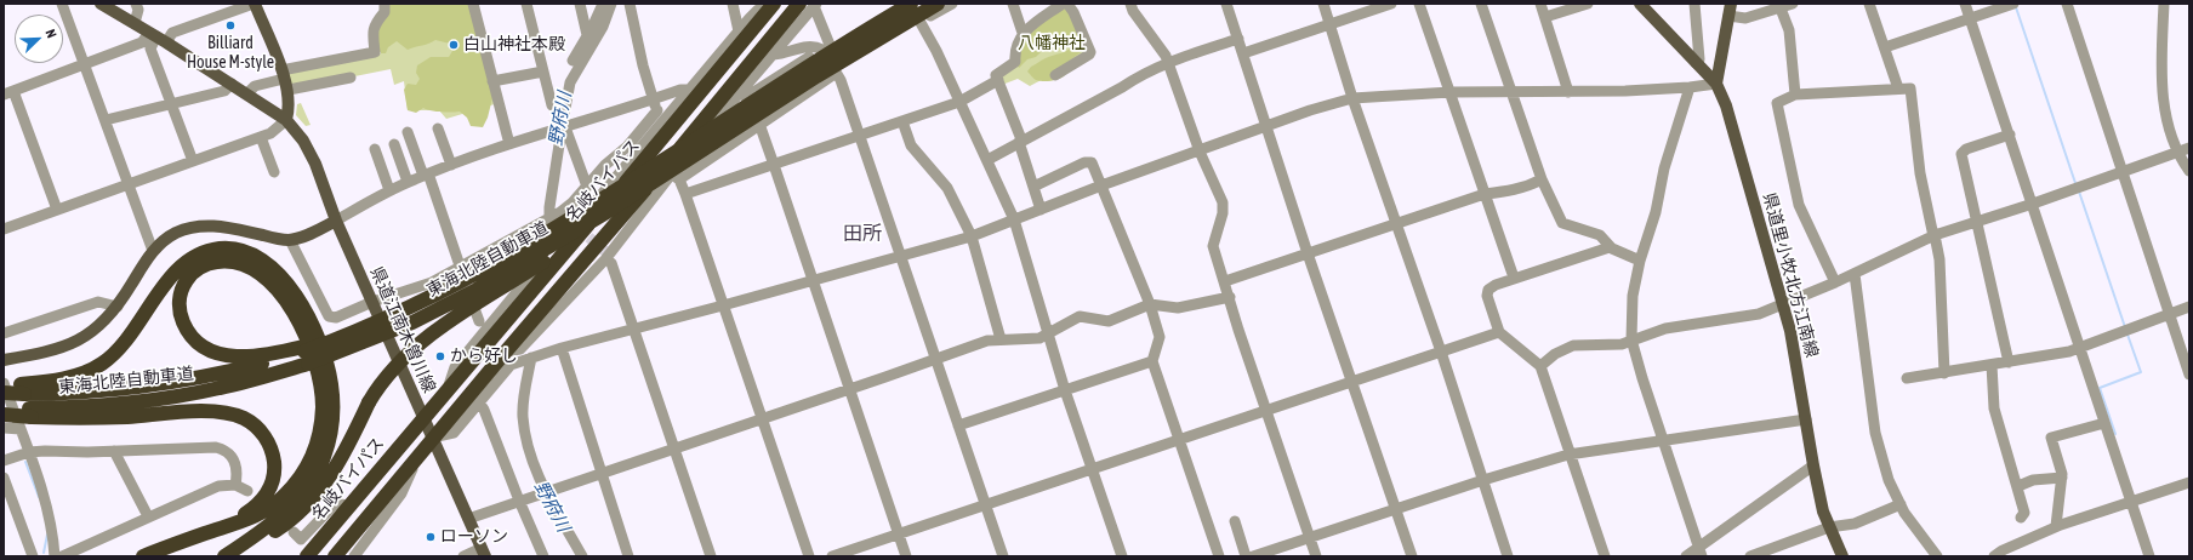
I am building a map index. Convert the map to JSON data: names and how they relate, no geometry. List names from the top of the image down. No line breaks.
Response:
{"streets":{"highway":["名岐バイパス","東海北陸自動車道"],"main road":["県道里小牧北方江南線","県道江南木曽川線"]},"crossings":[["名岐バイパス","県道江南木曽川線"]],"districts":["田所"],"water":["野府川"],"parks":["八幡神社"],"places":["Billiard House M-style","白山神社本殿","から好し","ローソン"],"north":"top right"}
